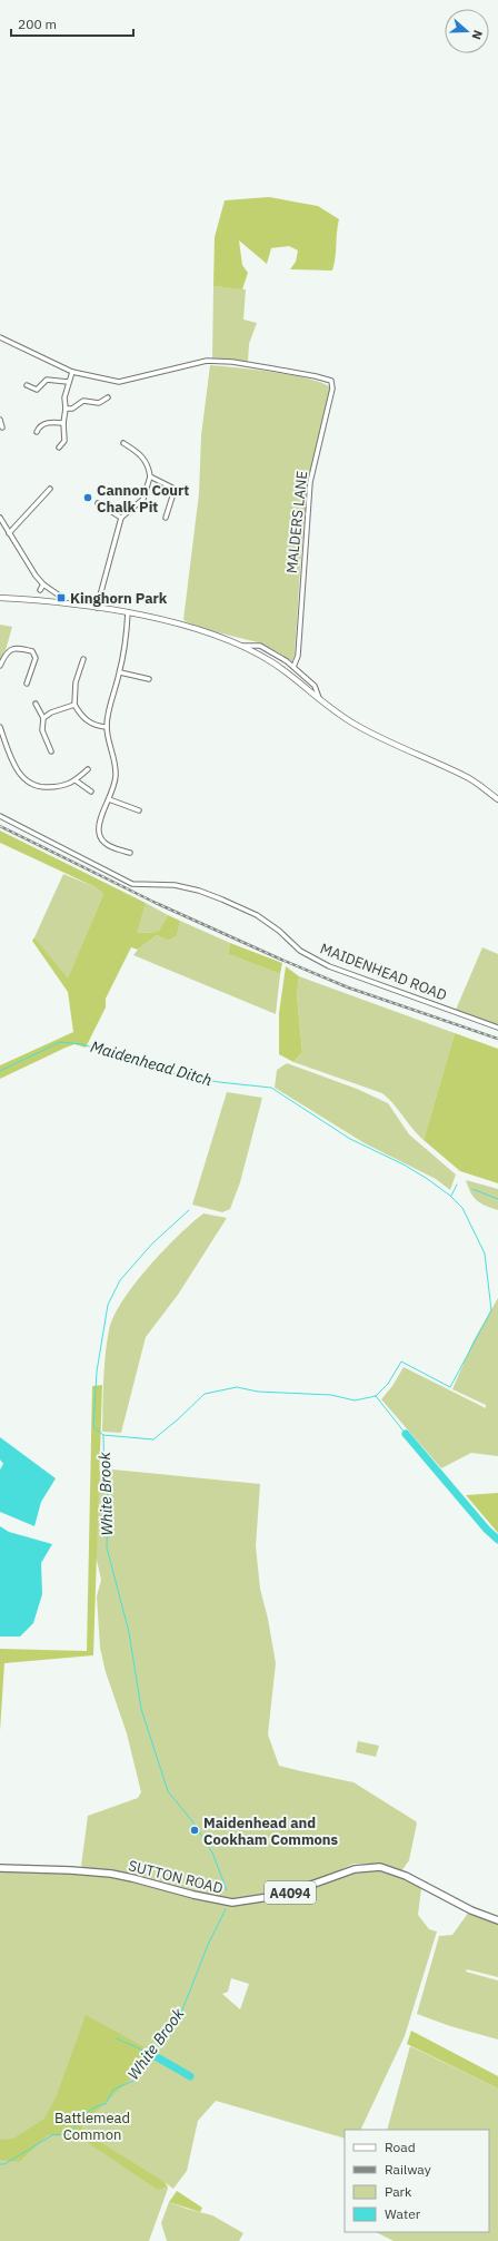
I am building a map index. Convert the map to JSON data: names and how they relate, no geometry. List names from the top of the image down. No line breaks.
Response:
{"streets":{"main road":["SUTTON ROAD","A4094"],"street":["MALDERS LANE","MAIDENHEAD ROAD"]},"water":["Maidenhead Ditch","White Brook"],"parks":["Battlemead Common"],"places":{"other":["Cannon Court Chalk Pit","Maidenhead and Cookham Commons"],"transit":["Kinghorn Park"]},"legend":["Road","Railway","Park","Water"],"scale_bar":"200 m","north":"right"}
